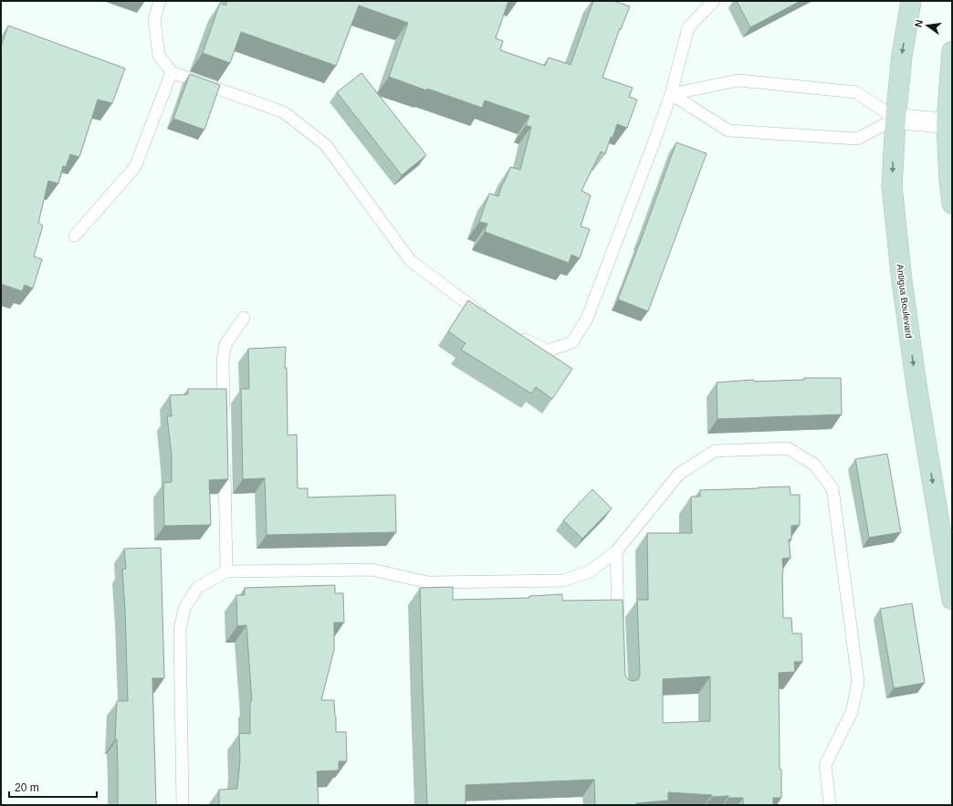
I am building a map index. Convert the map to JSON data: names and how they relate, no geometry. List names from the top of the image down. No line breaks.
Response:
{"streets":{"main road":["Antigua Boulevard"]},"one_way":["Antigua Boulevard"],"scale_bar":"20 m","north":"left"}
